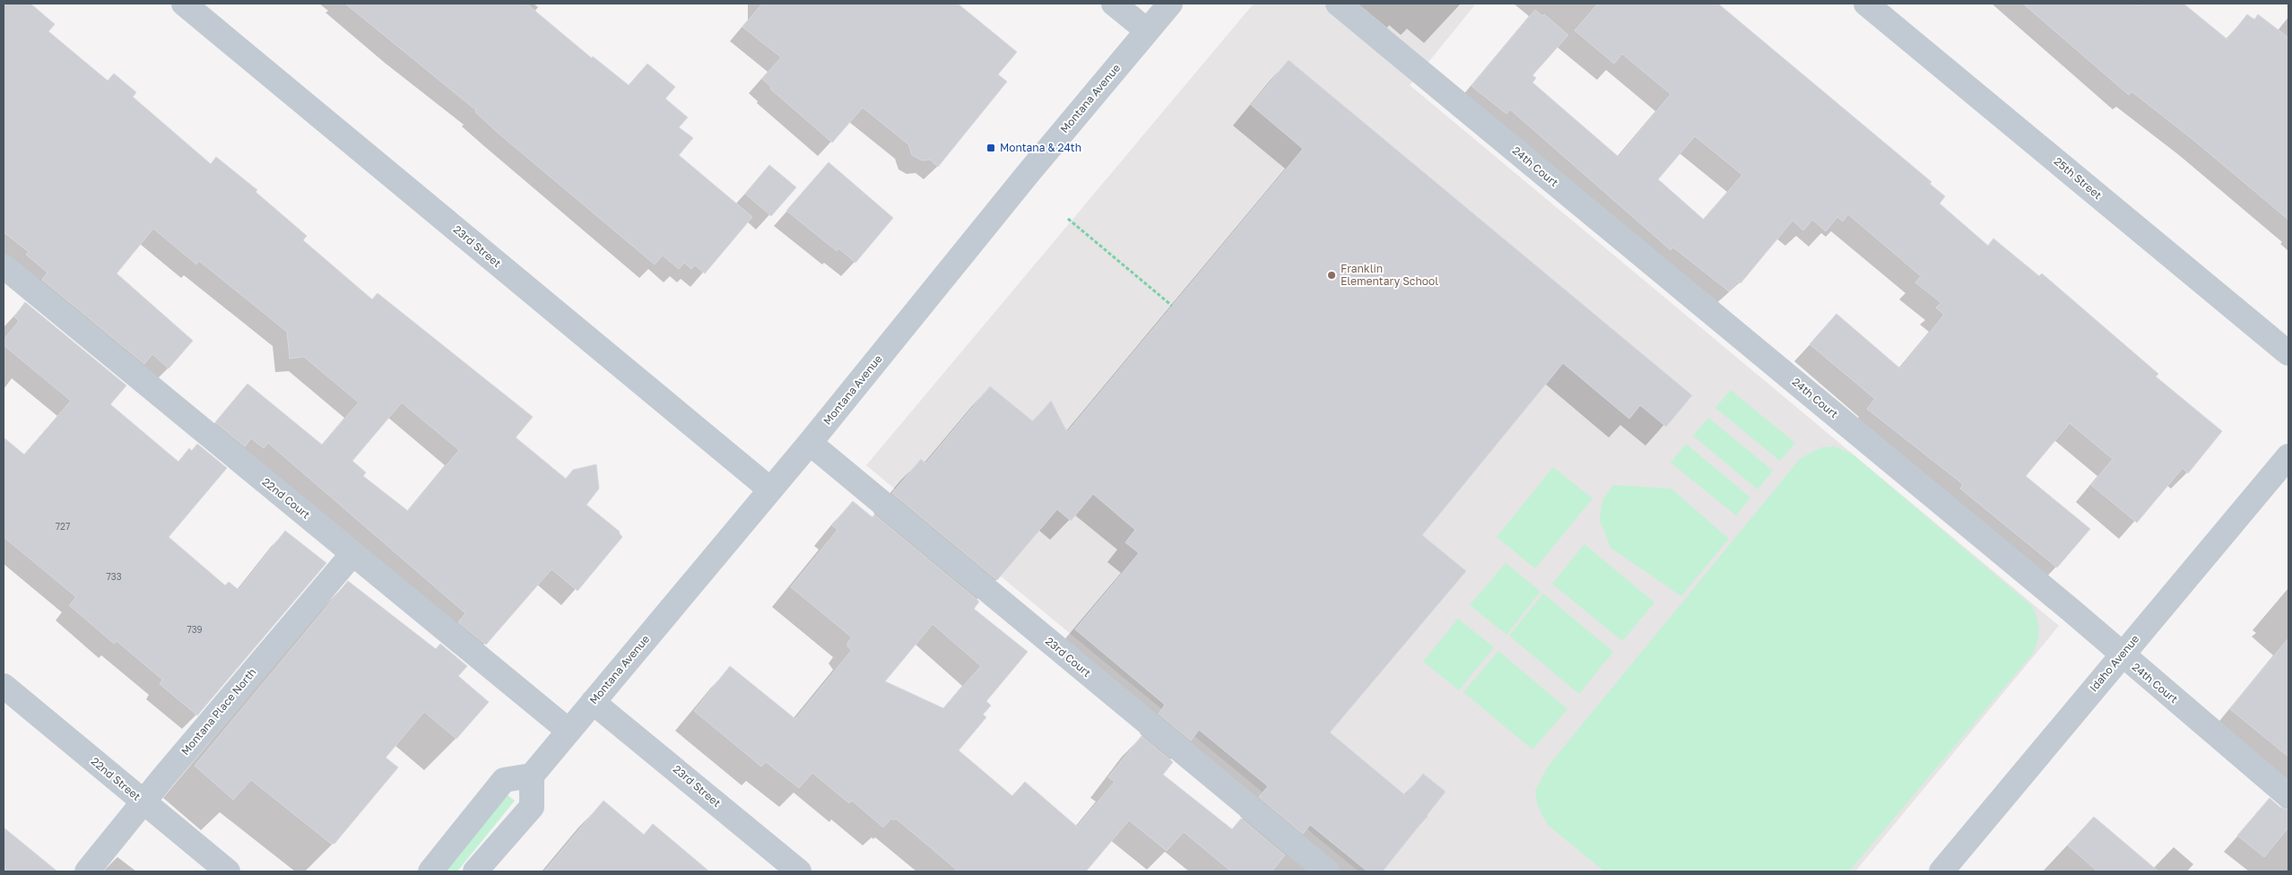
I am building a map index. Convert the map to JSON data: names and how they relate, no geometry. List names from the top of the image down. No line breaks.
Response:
{"streets":{"street":["Montana Avenue","24th Court","25th Street","23rd Street","22nd Court","23rd Court","Idaho Avenue","Montana Place North","22nd Street"]},"crossings":[["Montana Avenue","23rd Street"],["Montana Avenue","22nd Court"],["Montana Avenue","23rd Court"],["24th Court","Idaho Avenue"],["22nd Court","Montana Place North"],["Montana Place North","22nd Street"]],"places":{"transit":["Montana & 24th"],"other":["Franklin Elementary School"]},"house_numbers":["727","733","739"]}
